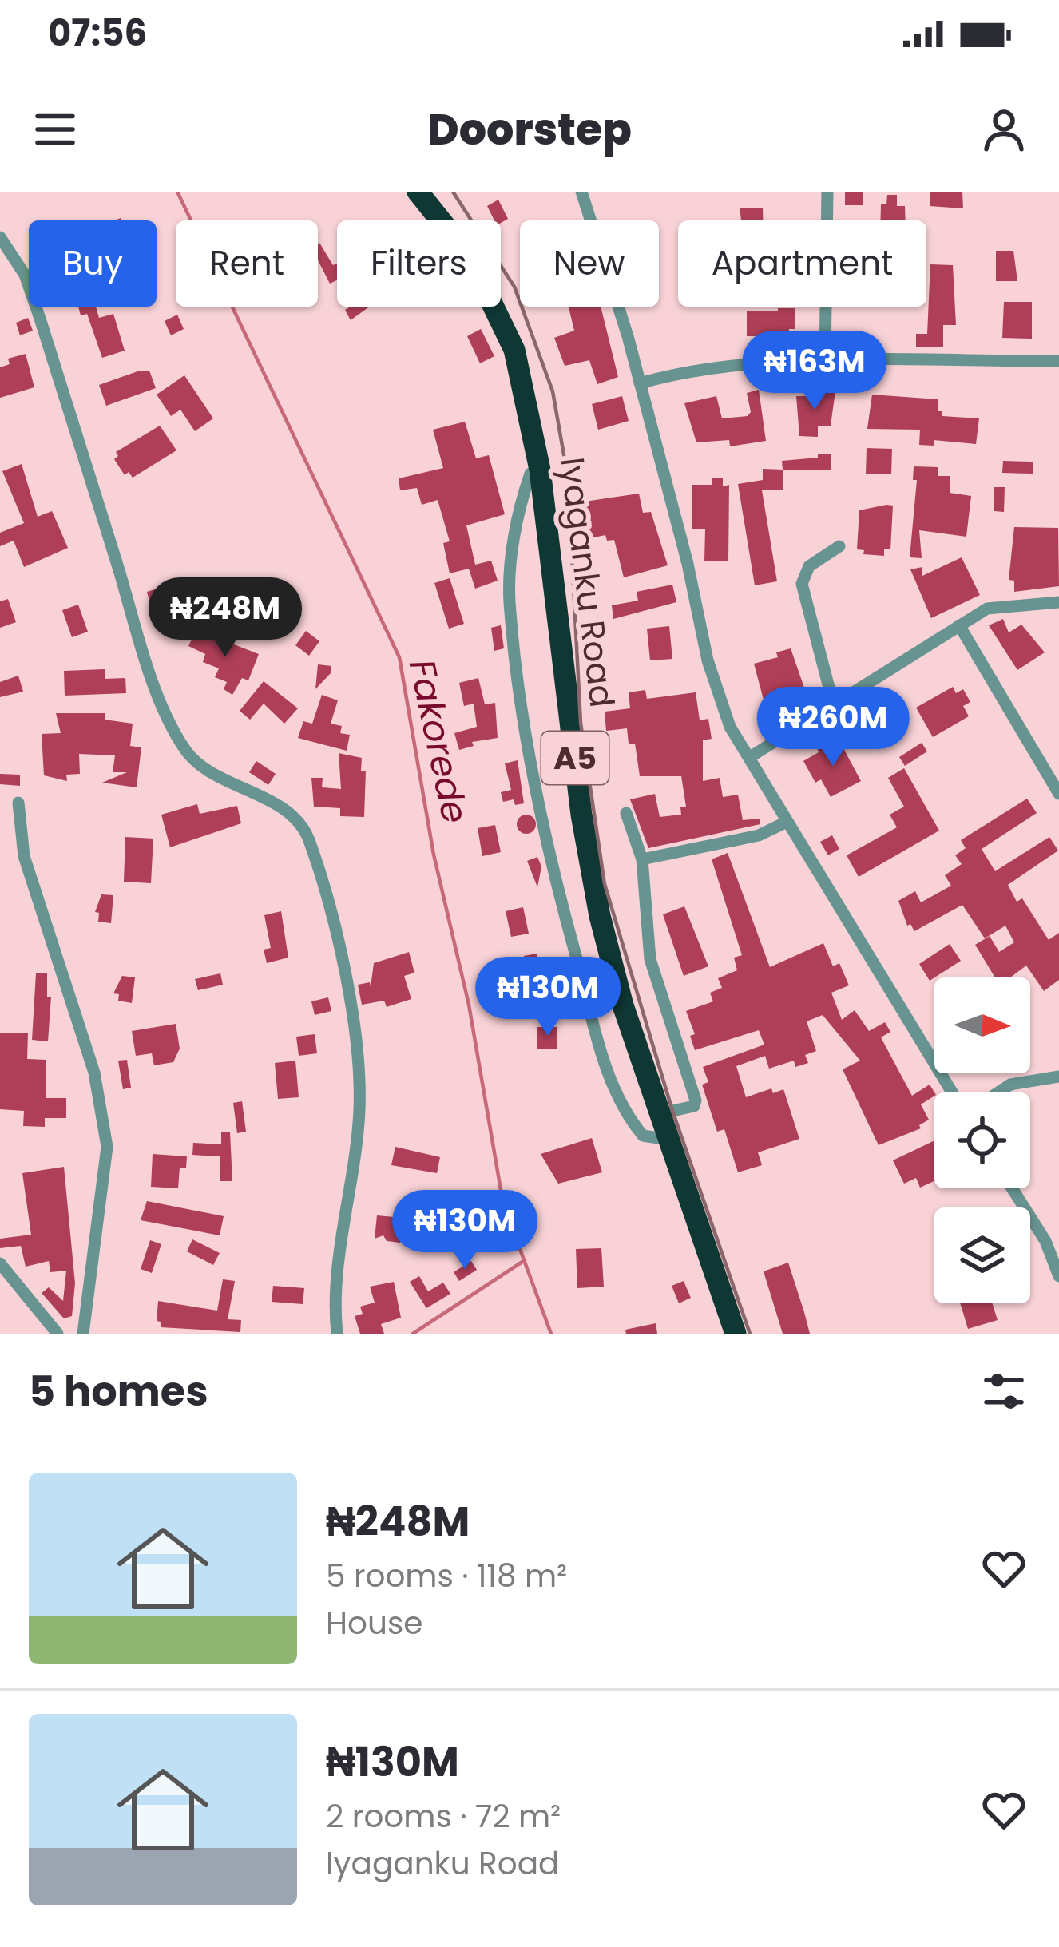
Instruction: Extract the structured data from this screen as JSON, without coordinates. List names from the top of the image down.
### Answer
{
  "streets": {
    "highway": ["Iyaganku Road", "A5"]
  },
  "water": ["Fakorede"],
  "north": "right",
  "page": {
    "status": "07:56",
    "header": "Doorstep",
    "chip": [
      "Buy",
      "Rent",
      "Filters",
      "New",
      "Apartment"
    ],
    "price": [
      "₦163M",
      "₦248M",
      "₦260M",
      "₦130M",
      "₦130M"
    ],
    "heading": "5 homes",
    "list": [
      {
        "name": "₦248M",
        "note": "5 rooms · 118 m² · House"
      },
      {
        "name": "₦130M",
        "note": "2 rooms · 72 m² · Iyaganku Road"
      }
    ]
  }
}
